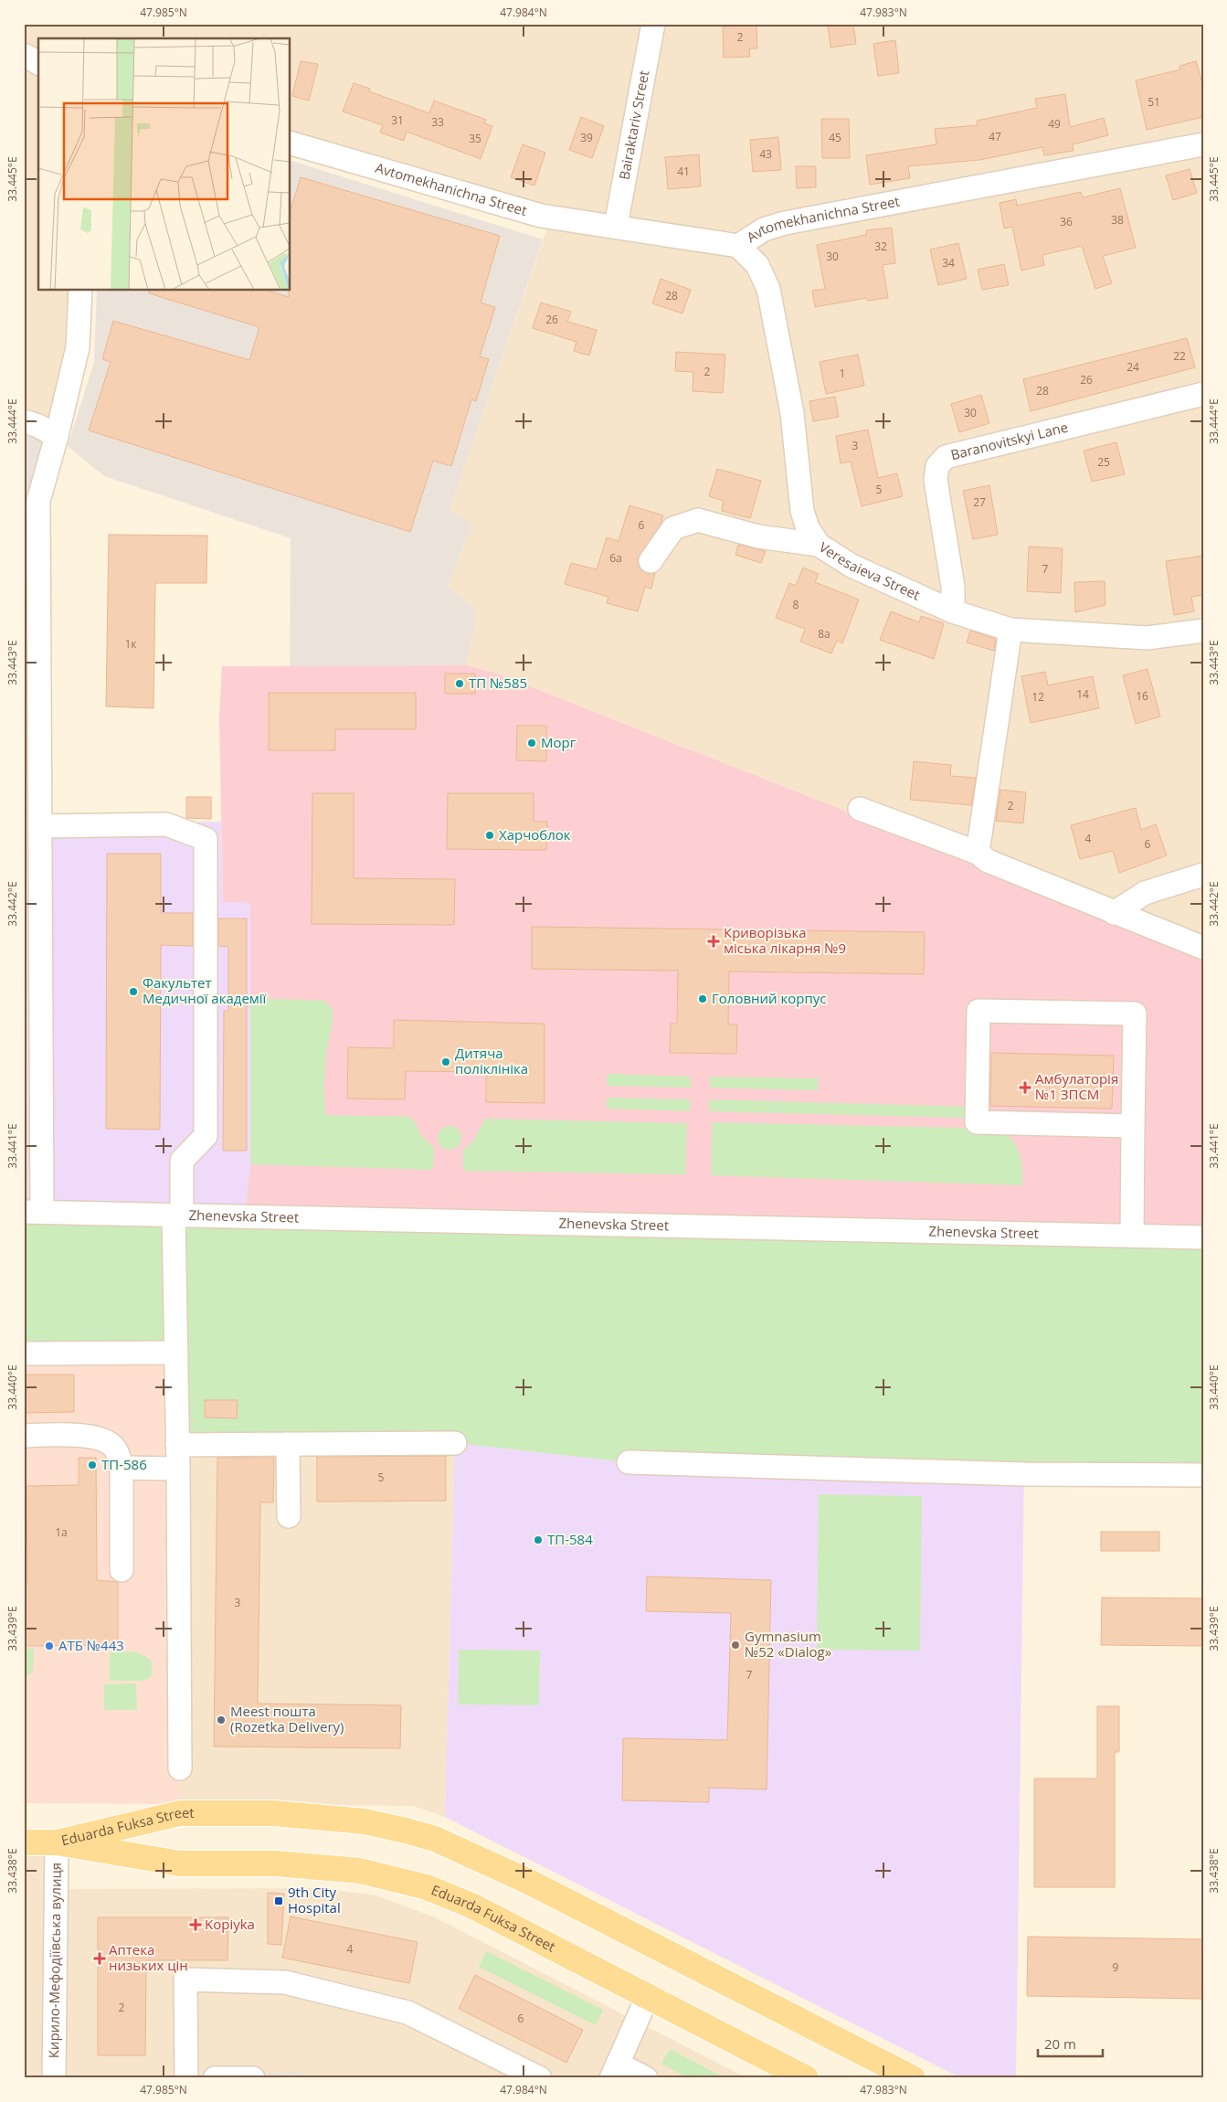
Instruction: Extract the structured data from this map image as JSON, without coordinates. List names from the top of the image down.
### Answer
{
  "streets": {
    "main road": ["Eduarda Fuksa Street"],
    "street": [
      "Bairaktariv Street",
      "Avtomekhanichna Street",
      "Baranovitskyi Lane",
      "Veresaieva Street",
      "Zhenevska Street",
      "Кирило-Мефодіївська вулиця"
    ]
  },
  "crossings": [
    ["Bairaktariv Street", "Avtomekhanichna Street"],
    ["Avtomekhanichna Street", "Veresaieva Street"],
    ["Baranovitskyi Lane", "Veresaieva Street"],
    ["Eduarda Fuksa Street", "Кирило-Мефодіївська вулиця"]
  ],
  "places": {
    "other": [
      "ТП №585",
      "Морг",
      "Харчоблок",
      "Факультет Медичної академії",
      "Головний корпус",
      "Дитяча поліклініка",
      "ТП-586",
      "ТП-584",
      "Gymnasium №52 «Dialog»",
      "АТБ №443",
      "Meest пошта (Rozetka Delivery)"
    ],
    "health": [
      "Криворізька міська лікарня №9",
      "Амбулаторія №1 ЗПСМ",
      "Kopiyka",
      "Аптека низьких цін"
    ],
    "transit": ["9th City Hospital"]
  },
  "house_numbers": [
    "2",
    "51",
    "31",
    "33",
    "49",
    "47",
    "39",
    "45",
    "35",
    "43",
    "41",
    "38",
    "36",
    "32",
    "30",
    "34",
    "28",
    "26",
    "22",
    "24",
    "2",
    "1",
    "26",
    "28",
    "30",
    "3",
    "25",
    "5",
    "27",
    "6",
    "6а",
    "7",
    "8",
    "8а",
    "1к",
    "14",
    "16",
    "12",
    "2",
    "4",
    "6",
    "5",
    "1а",
    "3",
    "7",
    "4",
    "9",
    "2",
    "6"
  ],
  "scale_bar": "20 m",
  "coordinates": [
    "47.985°N",
    "47.984°N",
    "47.983°N",
    "33.445°E",
    "33.444°E",
    "33.443°E",
    "33.442°E",
    "33.441°E",
    "33.440°E",
    "33.439°E",
    "33.438°E"
  ]
}
